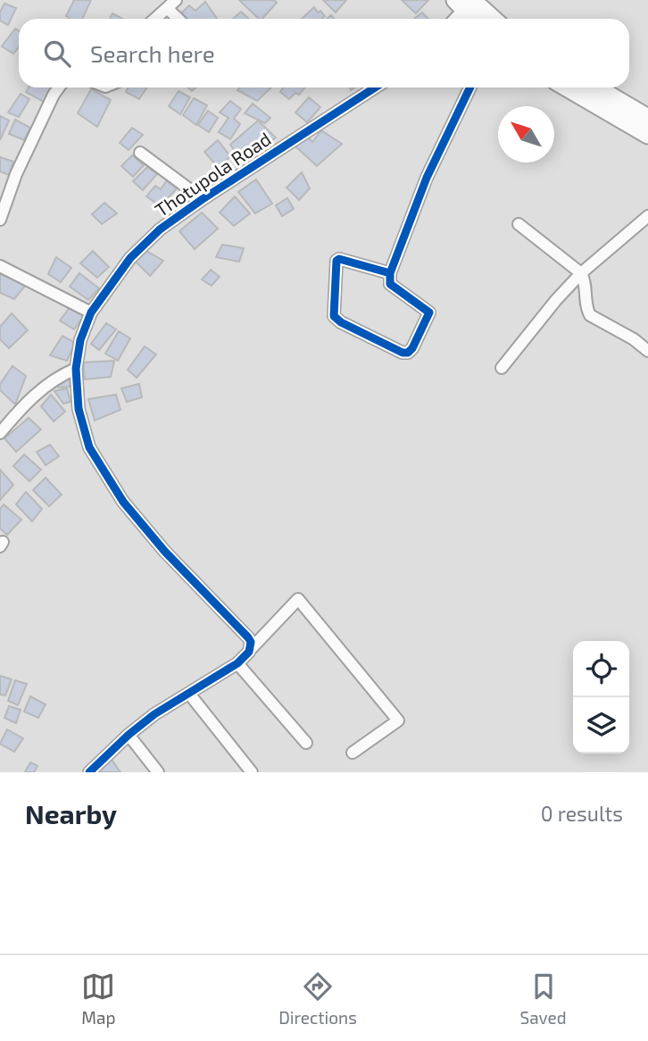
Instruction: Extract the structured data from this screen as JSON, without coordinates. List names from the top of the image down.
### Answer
{
  "streets": {
    "street": ["Thotupola Road"]
  },
  "north": "top left",
  "page": {
    "search": "Search here",
    "heading": ["Nearby", "0 results"],
    "nav": ["Map", "Directions", "Saved"]
  }
}
